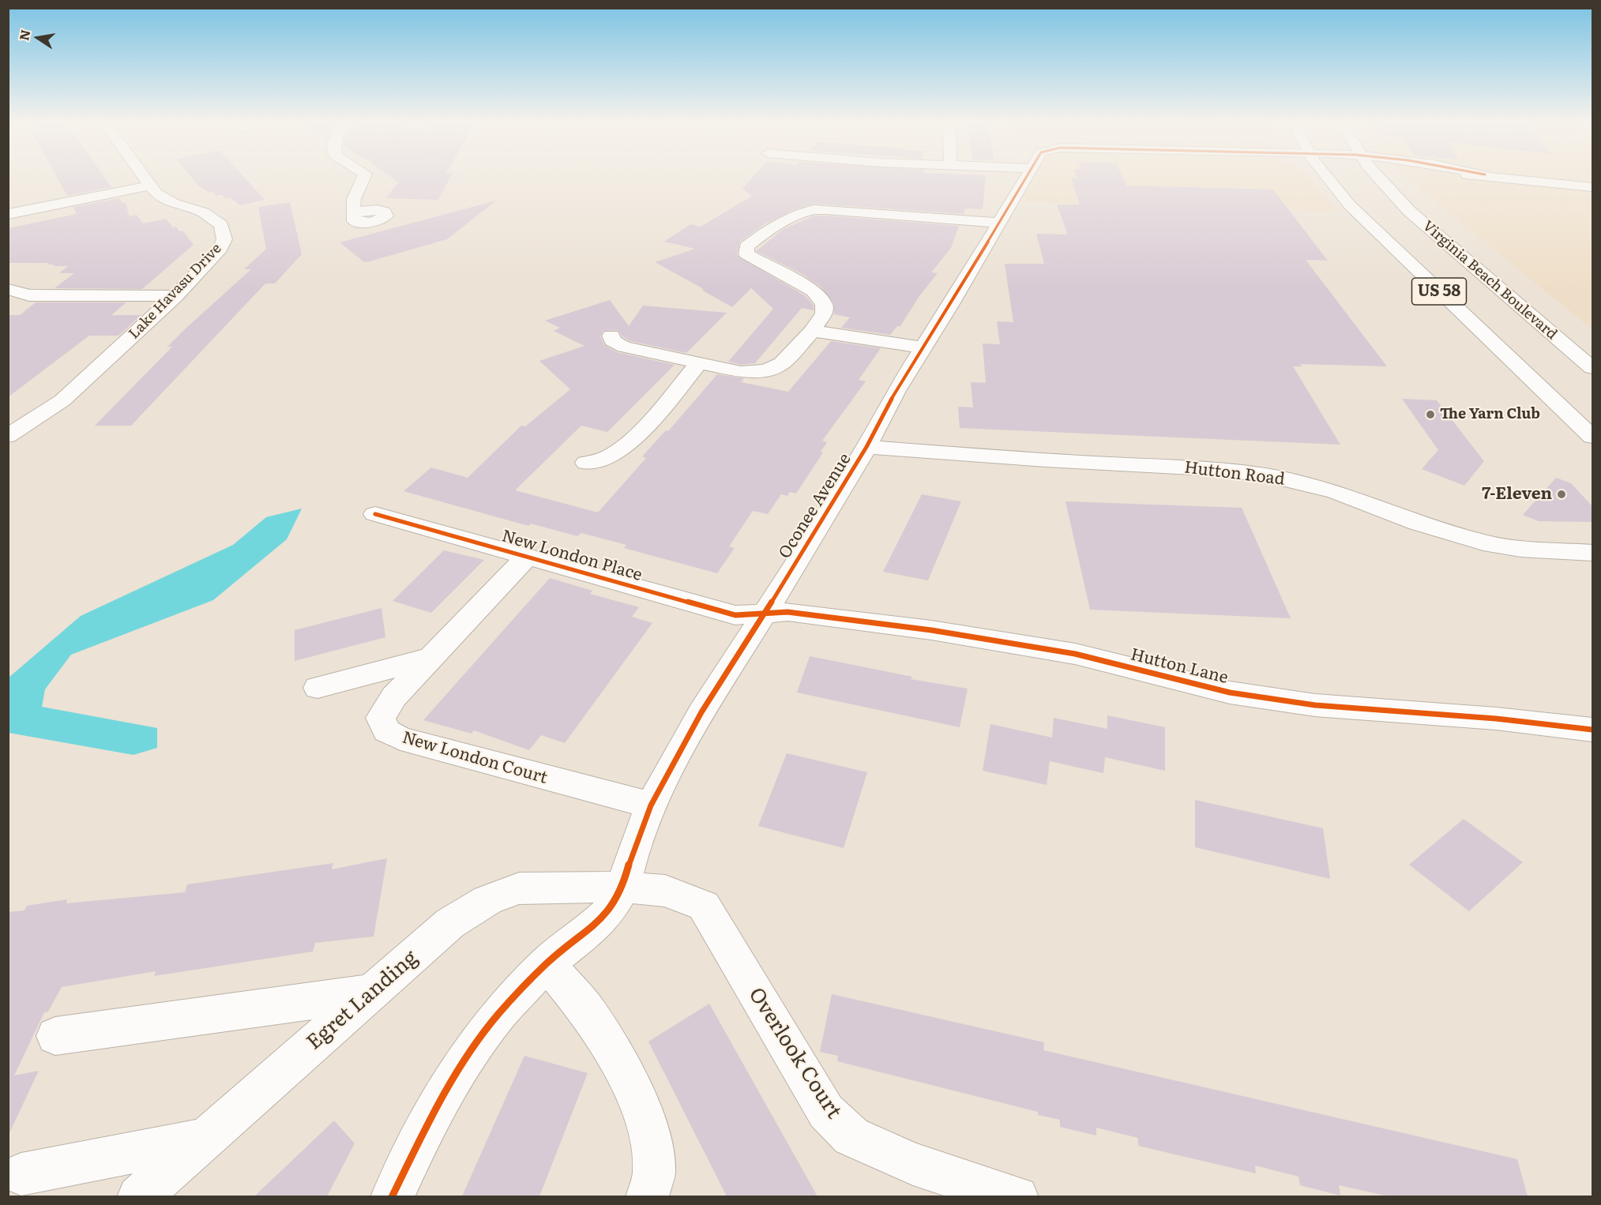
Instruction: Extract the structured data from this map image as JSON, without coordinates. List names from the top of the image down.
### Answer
{
  "streets": {
    "street": [
      "Virginia Beach Boulevard",
      "Lake Havasu Drive",
      "US 58",
      "Hutton Road",
      "Oconee Avenue",
      "New London Place",
      "Hutton Lane",
      "New London Court",
      "Egret Landing",
      "Overlook Court"
    ]
  },
  "crossings": [
    ["Hutton Road", "Oconee Avenue"],
    ["Oconee Avenue", "New London Place"],
    ["Oconee Avenue", "Hutton Lane"],
    ["Oconee Avenue", "New London Court"],
    ["Oconee Avenue", "Egret Landing"],
    ["Oconee Avenue", "Overlook Court"],
    ["New London Place", "Hutton Lane"],
    ["New London Place", "New London Court"],
    ["Egret Landing", "Overlook Court"]
  ],
  "places": ["The Yarn Club", "7-Eleven"],
  "north": "left"
}
